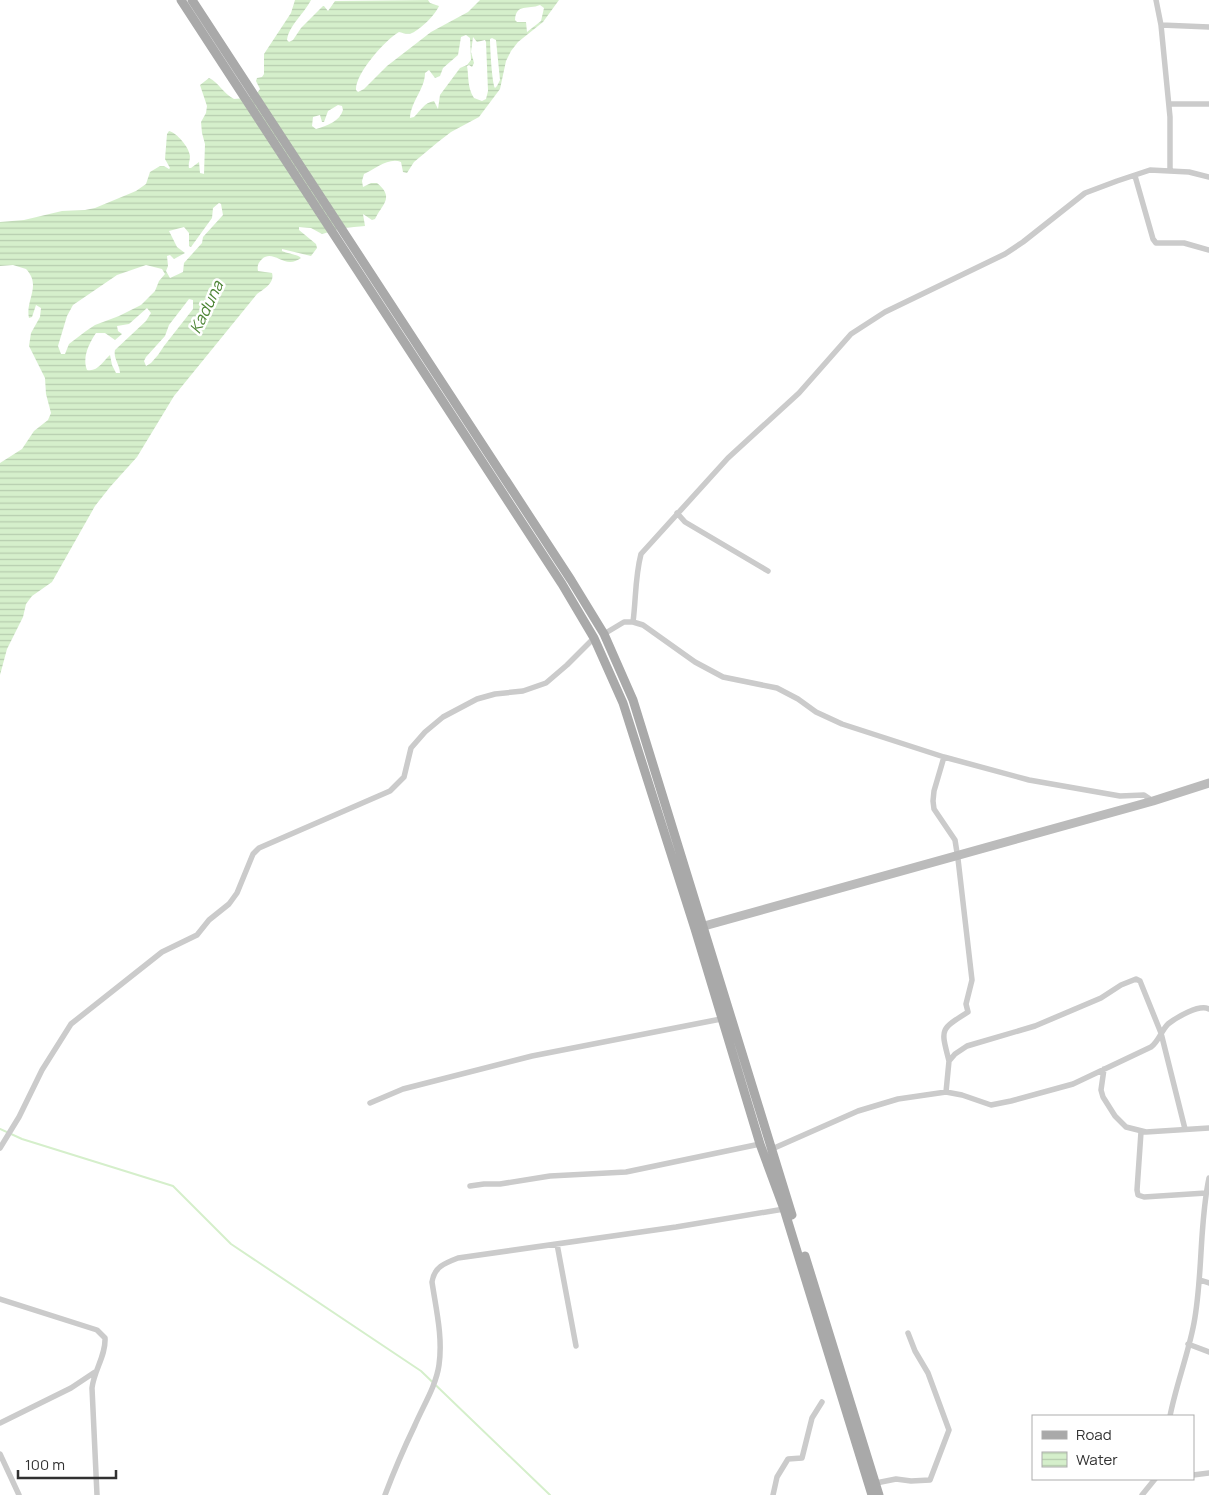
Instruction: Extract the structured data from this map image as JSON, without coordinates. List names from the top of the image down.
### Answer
{
  "water": ["Kaduna"],
  "legend": ["Road", "Water"],
  "scale_bar": "100 m"
}
